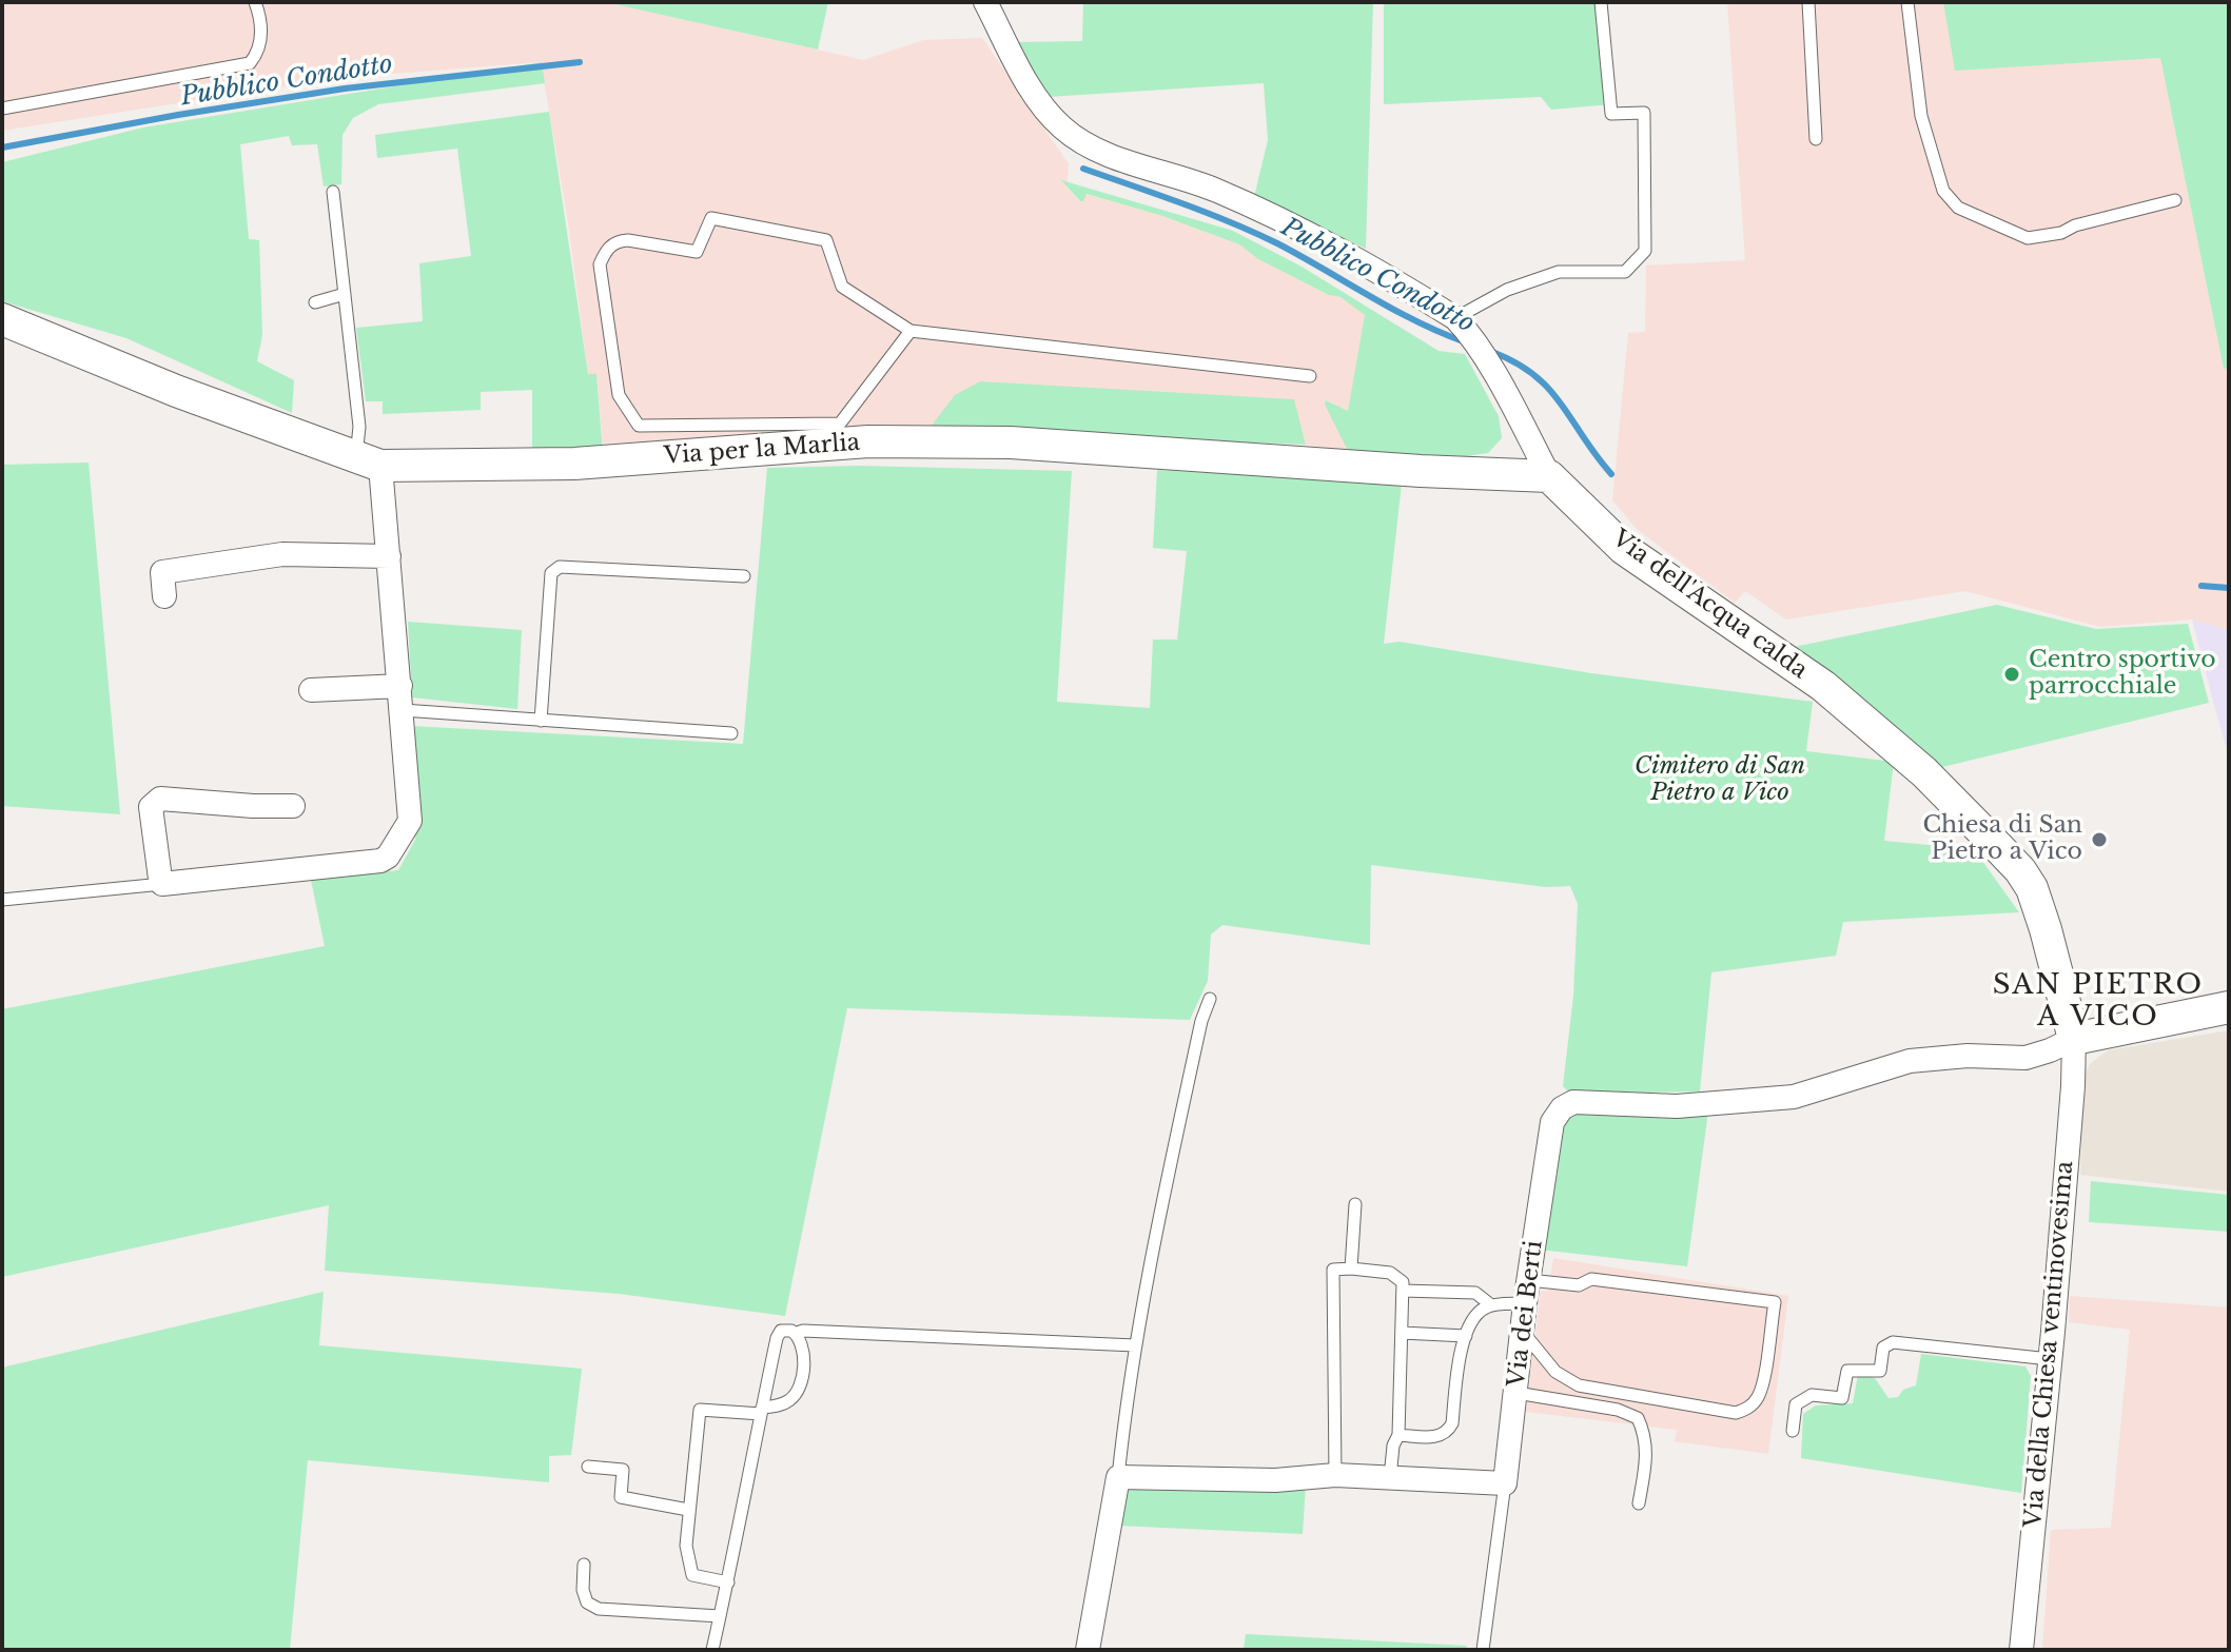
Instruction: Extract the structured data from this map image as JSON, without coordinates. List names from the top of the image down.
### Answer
{
  "streets": {
    "street": [
      "Via per la Marlia",
      "Via dell'Acqua calda",
      "Via dei Berti",
      "Via della Chiesa ventinovesima"
    ]
  },
  "crossings": [
    ["Via per la Marlia", "Via dell'Acqua calda"],
    ["Via dell'Acqua calda", "Via dei Berti"],
    ["Via dell'Acqua calda", "Via della Chiesa ventinovesima"],
    ["Via dei Berti", "Via della Chiesa ventinovesima"]
  ],
  "districts": ["SAN PIETRO A VICO"],
  "water": ["Pubblico Condotto"],
  "parks": ["Cimitero di San Pietro a Vico"],
  "places": ["Centro sportivo parrocchiale", "Chiesa di San Pietro a Vico"]
}
